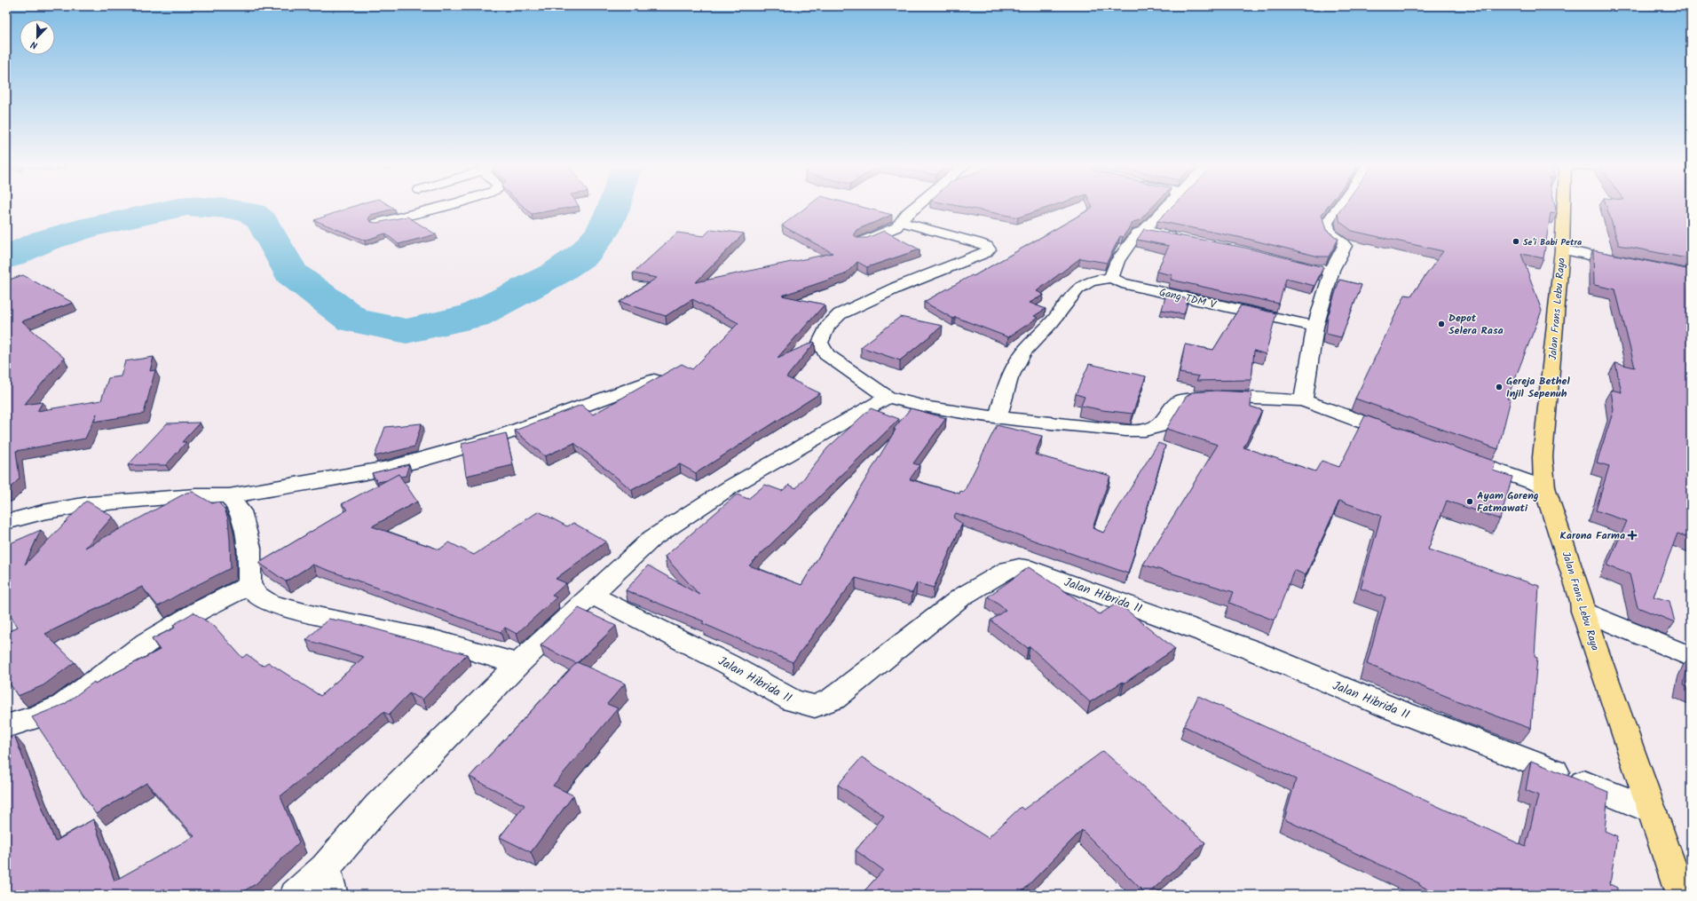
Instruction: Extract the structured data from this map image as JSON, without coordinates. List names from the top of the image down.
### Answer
{
  "streets": {
    "main road": ["Jalan Frans Lebu Raya"],
    "street": ["Gang TDM V", "Jalan Hibrida II"]
  },
  "crossings": [
    ["Jalan Frans Lebu Raya", "Jalan Hibrida II"]
  ],
  "places": {
    "other": [
      "Se'i Babi Petra",
      "Depot Selera Rasa",
      "Gereja Bethel Injil Sepenuh",
      "Ayam Goreng Fatmawati"
    ],
    "health": ["Karona Farma"]
  },
  "north": "bottom"
}
